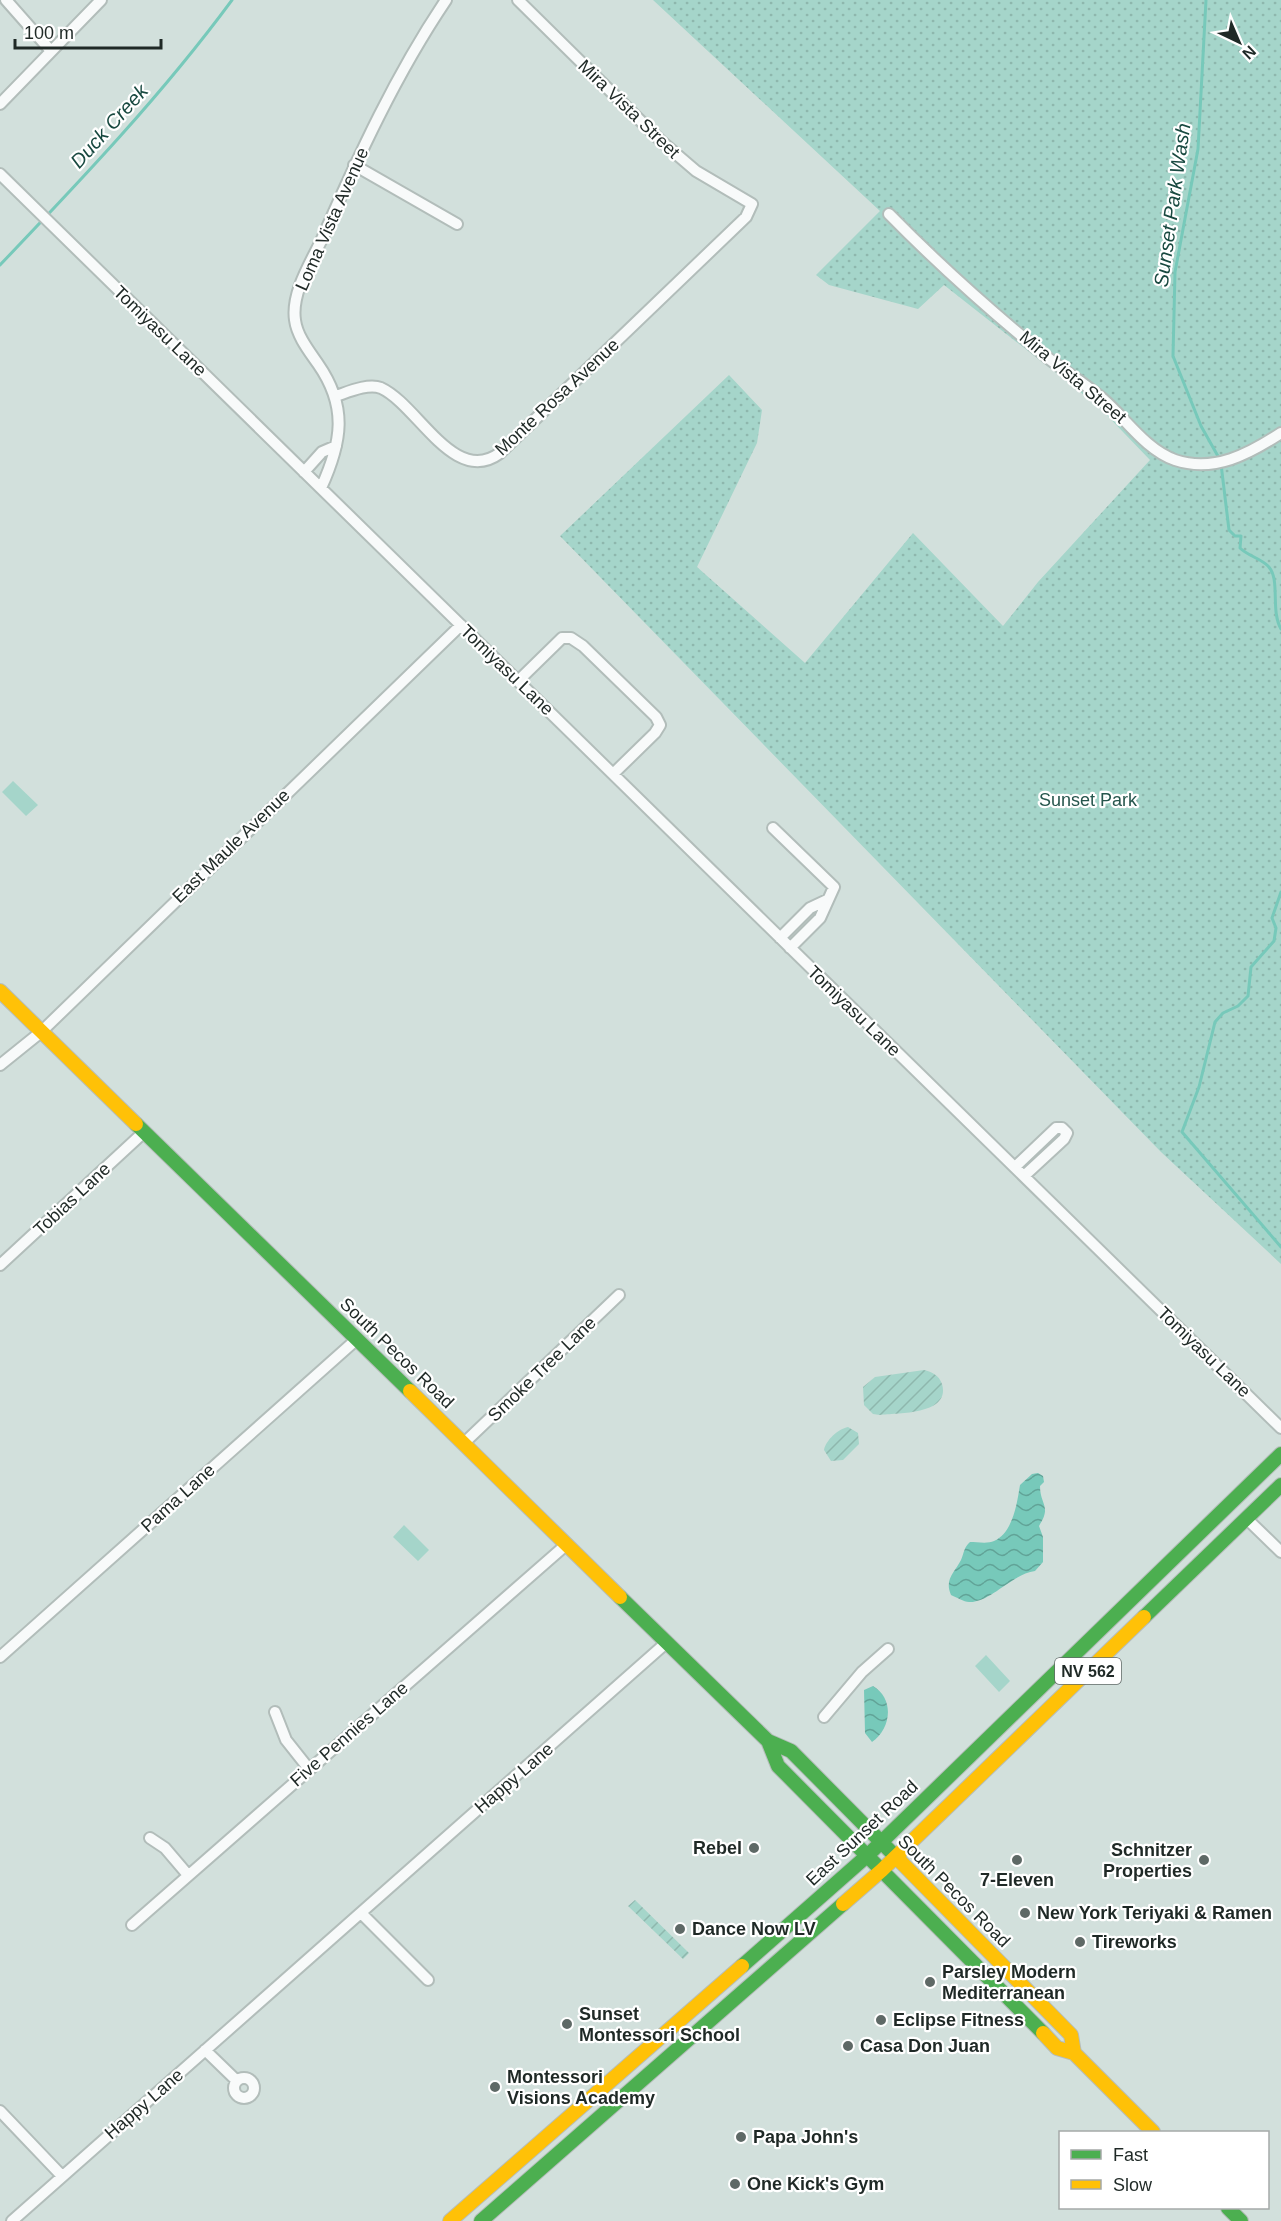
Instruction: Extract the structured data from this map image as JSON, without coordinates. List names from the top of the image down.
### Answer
{
  "streets": {
    "main road": ["South Pecos Road", "NV 562", "East Sunset Road"],
    "street": [
      "Mira Vista Street",
      "Loma Vista Avenue",
      "Tomiyasu Lane",
      "Monte Rosa Avenue",
      "East Maule Avenue",
      "Tobias Lane",
      "Smoke Tree Lane",
      "Pama Lane",
      "Five Pennies Lane",
      "Happy Lane"
    ]
  },
  "crossings": [
    ["Mira Vista Street", "Monte Rosa Avenue"],
    ["Loma Vista Avenue", "Tomiyasu Lane"],
    ["Loma Vista Avenue", "Monte Rosa Avenue"],
    ["Tomiyasu Lane", "East Maule Avenue"],
    ["East Maule Avenue", "South Pecos Road"],
    ["Tobias Lane", "South Pecos Road"],
    ["South Pecos Road", "Smoke Tree Lane"],
    ["South Pecos Road", "Pama Lane"],
    ["South Pecos Road", "NV 562"],
    ["South Pecos Road", "Five Pennies Lane"],
    ["South Pecos Road", "Happy Lane"],
    ["South Pecos Road", "East Sunset Road"]
  ],
  "water": ["Duck Creek", "Sunset Park Wash"],
  "parks": ["Sunset Park"],
  "places": [
    "Rebel",
    "7-Eleven",
    "Schnitzer Properties",
    "New York Teriyaki & Ramen",
    "Dance Now LV",
    "Tireworks",
    "Parsley Modern Mediterranean",
    "Eclipse Fitness",
    "Sunset Montessori School",
    "Casa Don Juan",
    "Montessori Visions Academy",
    "Papa John's",
    "One Kick's Gym"
  ],
  "legend": ["Fast", "Slow"],
  "scale_bar": "100 m",
  "north": "bottom right"
}
